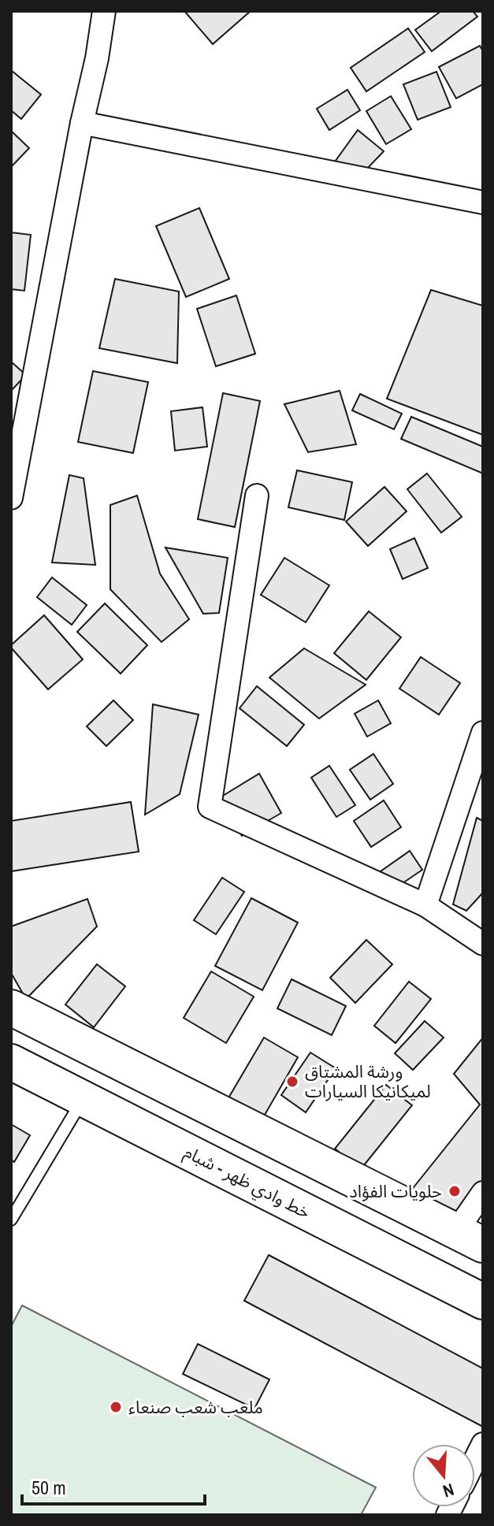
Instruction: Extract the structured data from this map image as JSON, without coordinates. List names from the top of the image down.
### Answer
{
  "streets": {
    "main road": ["خط وادي ظهر - شبام"]
  },
  "places": ["ورشة المشتاق لميكانيكا السيارات", "حلويات الفؤاد", "ملعب شعب صنعاء"],
  "scale_bar": "50 m",
  "north": "bottom"
}
